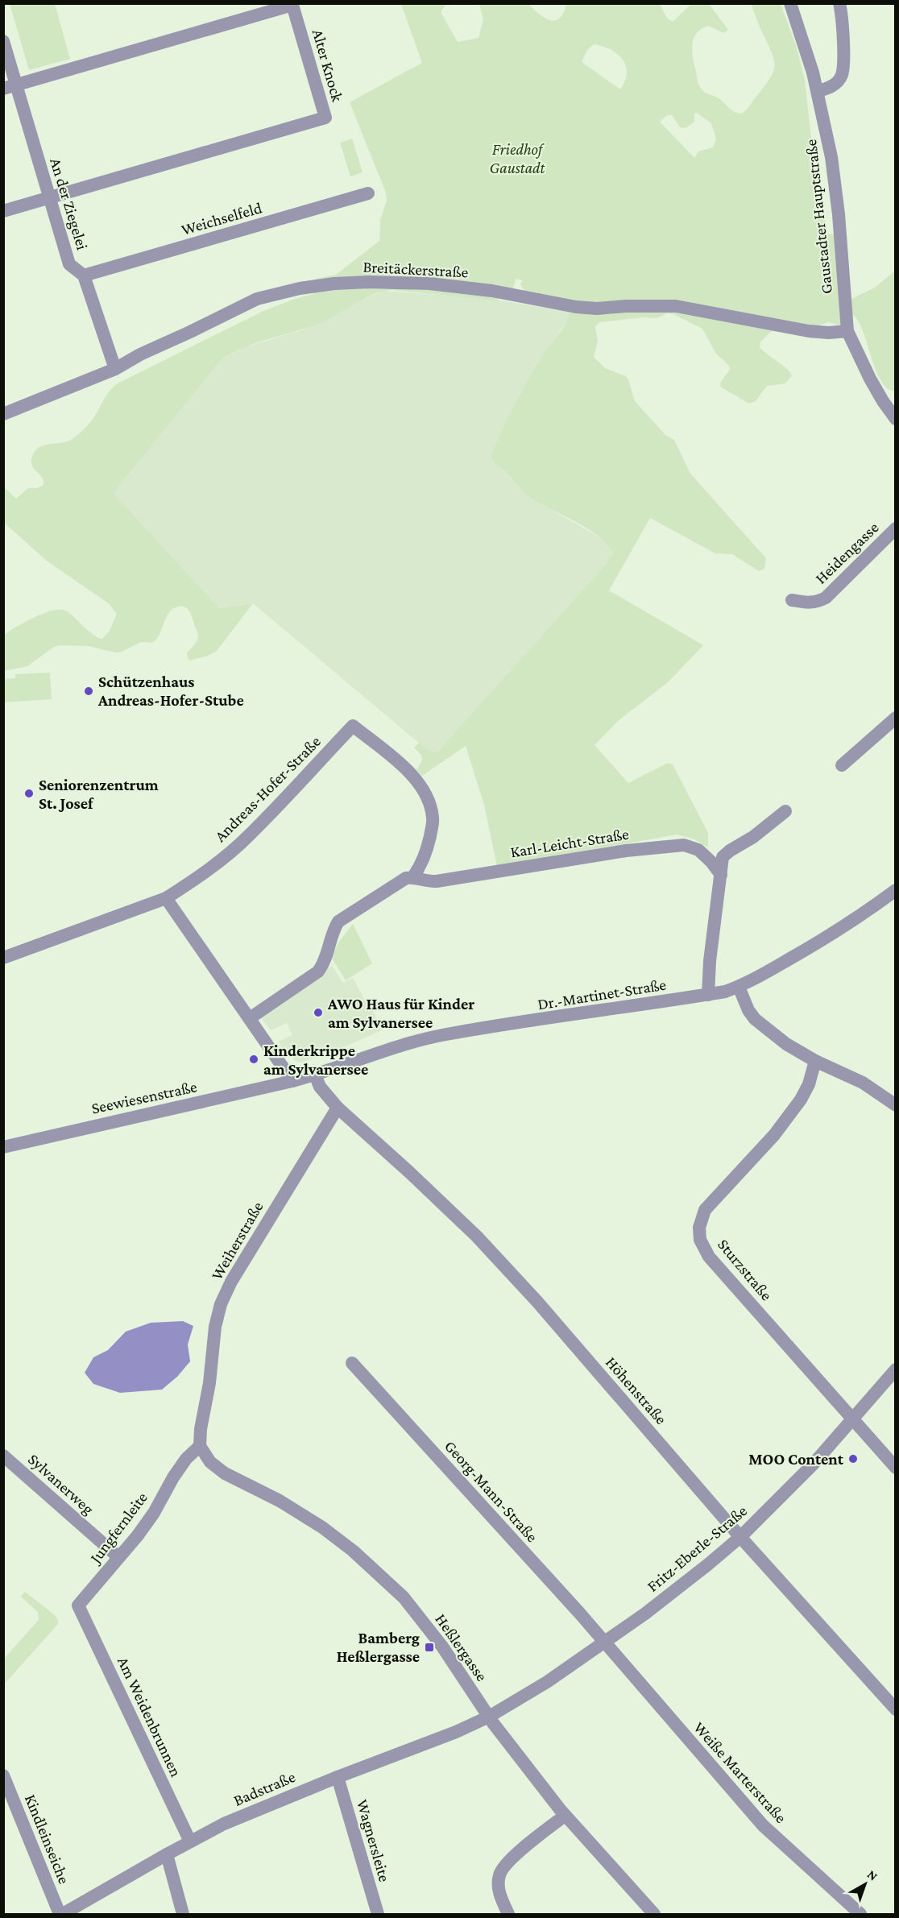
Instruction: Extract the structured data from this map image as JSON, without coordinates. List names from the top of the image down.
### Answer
{
  "streets": {
    "street": [
      "Alter Knock",
      "An der Ziegelei",
      "Gaustadter Hauptstraße",
      "Weichselfeld",
      "Breitäckerstraße",
      "Heidengasse",
      "Andreas-Hofer-Straße",
      "Karl-Leicht-Straße",
      "Dr.-Martinet-Straße",
      "Seewiesenstraße",
      "Weiherstraße",
      "Sturzstraße",
      "Höhenstraße",
      "Sylvanerweg",
      "Georg-Mann-Straße",
      "Jungfernleite",
      "Fritz-Eberle-Straße",
      "Heßlergasse",
      "Am Weidenbrunnen",
      "Weiße Marterstraße",
      "Badstraße",
      "Kindleinseiche",
      "Wagnersleite"
    ]
  },
  "crossings": [
    ["Alter Knock", "An der Ziegelei"],
    ["An der Ziegelei", "Weichselfeld"],
    ["An der Ziegelei", "Breitäckerstraße"],
    ["Gaustadter Hauptstraße", "Breitäckerstraße"],
    ["Andreas-Hofer-Straße", "Karl-Leicht-Straße"],
    ["Dr.-Martinet-Straße", "Seewiesenstraße"],
    ["Weiherstraße", "Höhenstraße"],
    ["Weiherstraße", "Jungfernleite"],
    ["Weiherstraße", "Heßlergasse"],
    ["Sturzstraße", "Fritz-Eberle-Straße"],
    ["Höhenstraße", "Fritz-Eberle-Straße"],
    ["Sylvanerweg", "Jungfernleite"],
    ["Georg-Mann-Straße", "Fritz-Eberle-Straße"],
    ["Georg-Mann-Straße", "Weiße Marterstraße"],
    ["Jungfernleite", "Heßlergasse"],
    ["Jungfernleite", "Am Weidenbrunnen"],
    ["Fritz-Eberle-Straße", "Heßlergasse"],
    ["Fritz-Eberle-Straße", "Weiße Marterstraße"],
    ["Fritz-Eberle-Straße", "Badstraße"],
    ["Heßlergasse", "Badstraße"],
    ["Am Weidenbrunnen", "Badstraße"],
    ["Badstraße", "Kindleinseiche"],
    ["Badstraße", "Wagnersleite"]
  ],
  "parks": ["Friedhof Gaustadt"],
  "places": {
    "other": [
      "Schützenhaus Andreas-Hofer-Stube",
      "Seniorenzentrum St. Josef",
      "AWO Haus für Kinder am Sylvanersee",
      "Kinderkrippe am Sylvanersee",
      "MOO Content"
    ],
    "transit": ["Bamberg Heßlergasse"]
  },
  "north": "top right"
}
